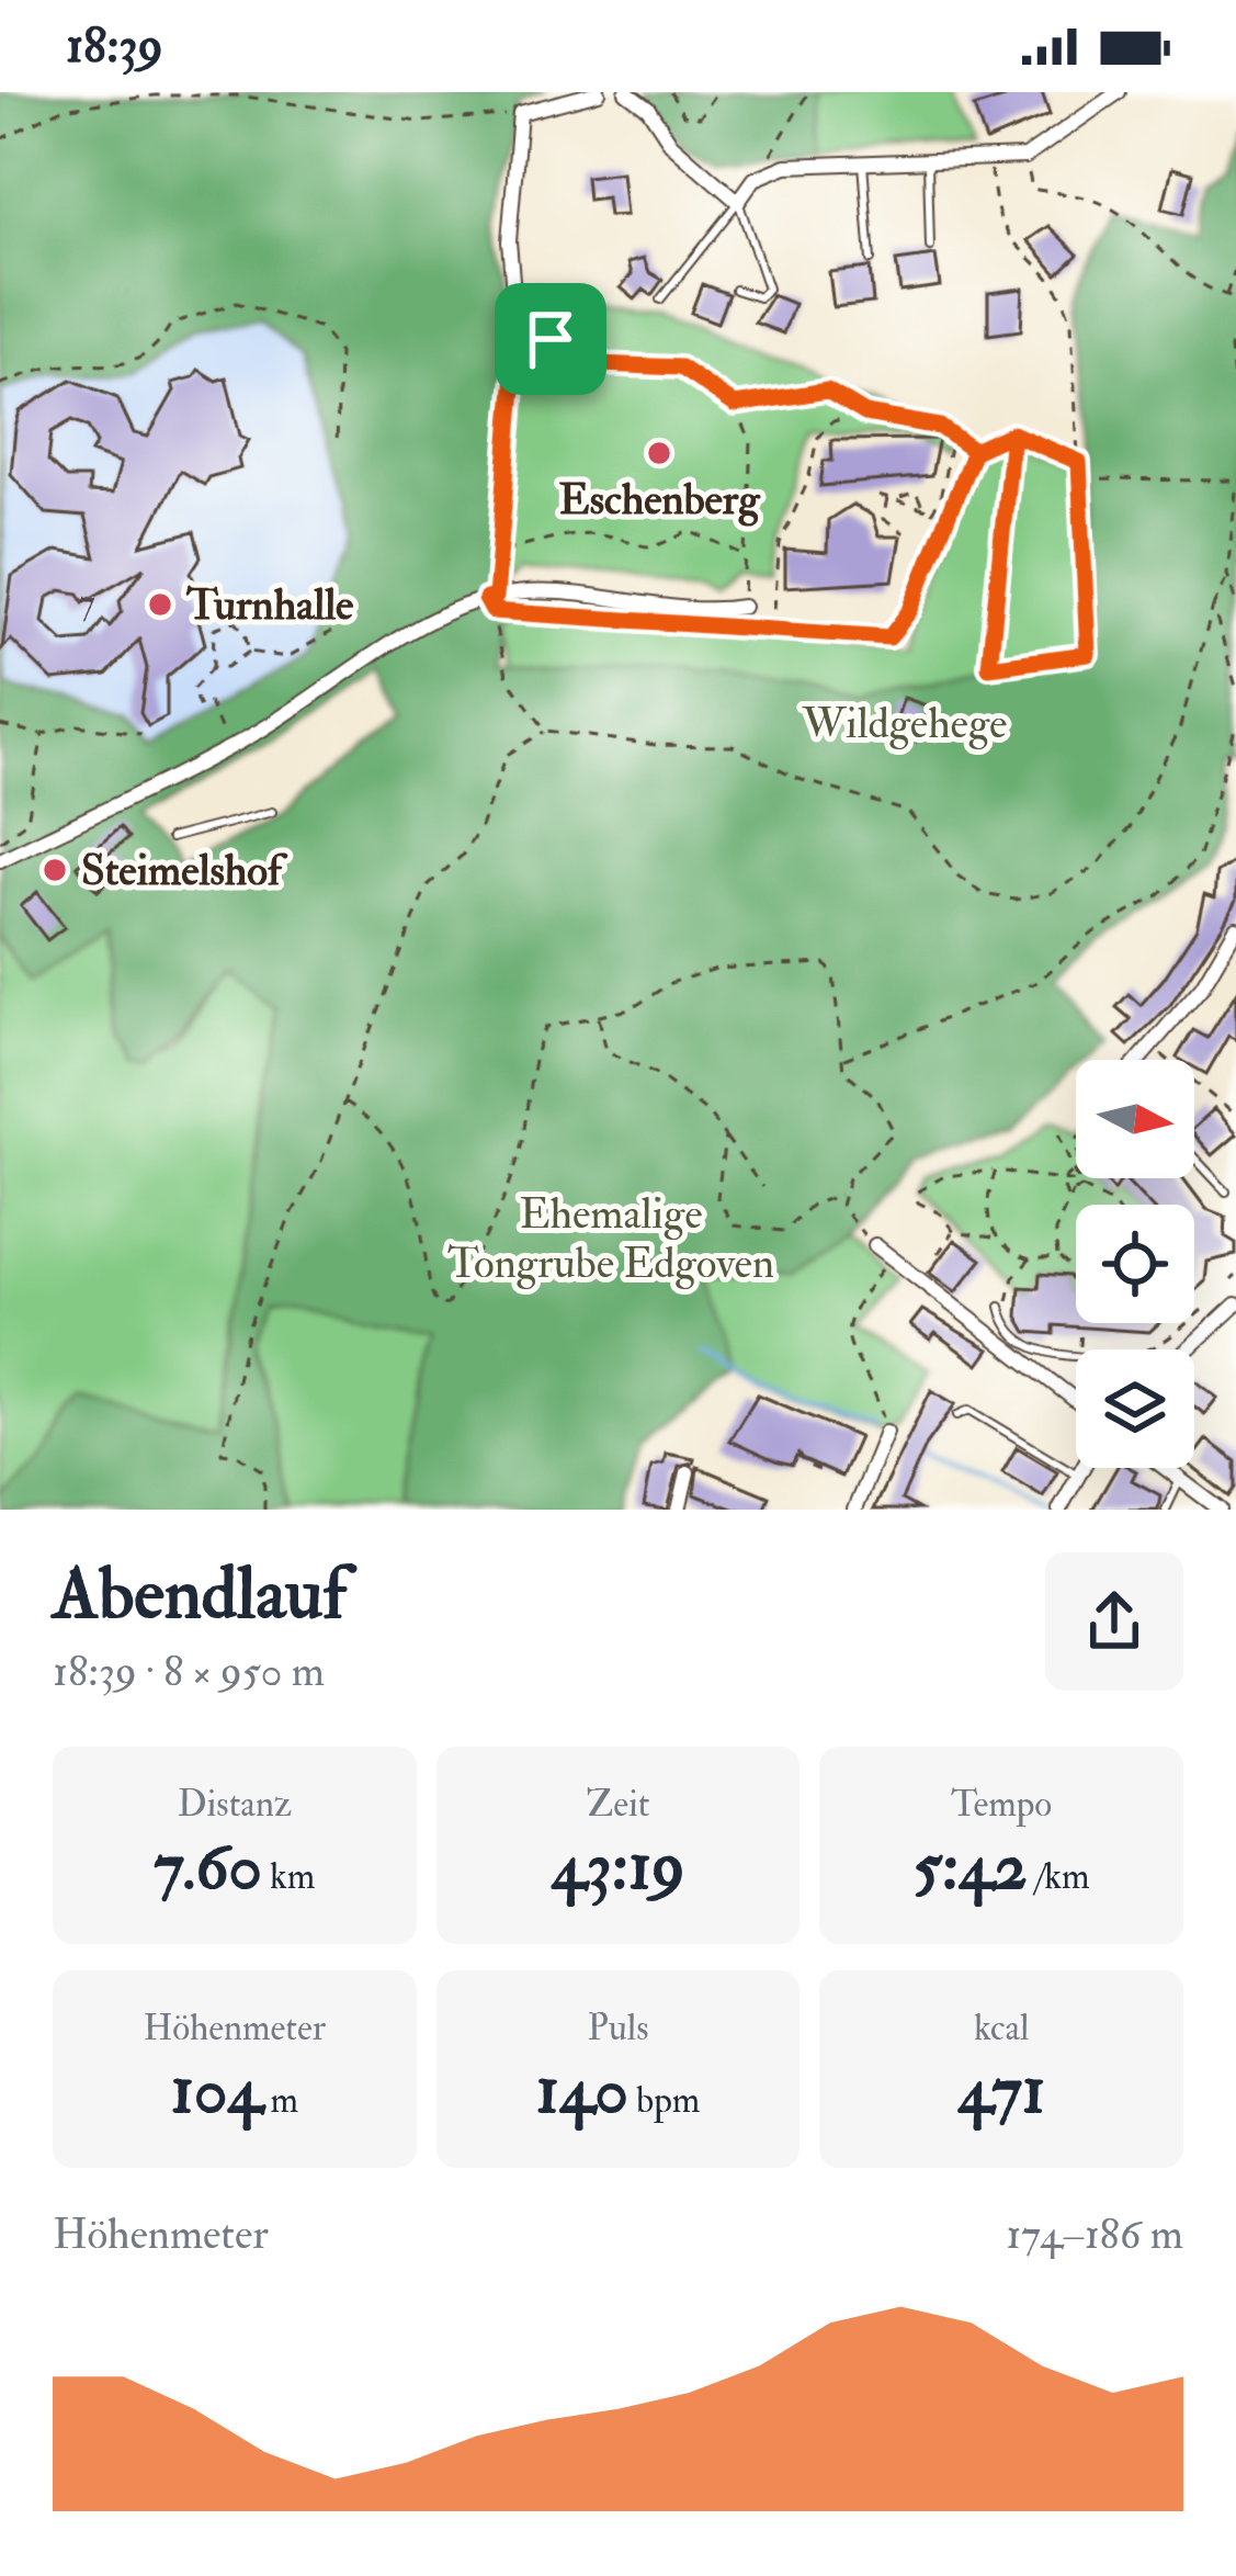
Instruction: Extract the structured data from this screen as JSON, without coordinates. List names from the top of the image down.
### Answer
{
  "parks": ["Wildgehege", "Ehemalige Tongrube Edgoven"],
  "places": ["Eschenberg", "Turnhalle", "Steimelshof"],
  "house_numbers": ["7"],
  "north": "right",
  "page": {
    "status": "18:39",
    "heading": ["Abendlauf", "18:39 · 8 × 950 m"],
    "stats": [
      ["Distanz", "7.60 km"],
      ["Zeit", "43:19"],
      ["Tempo", "5:42 /km"],
      ["Höhenmeter", "104 m"],
      ["Puls", "140 bpm"],
      ["kcal", "471"]
    ],
    "chart": ["Höhenmeter", "174–186 m"]
  }
}
